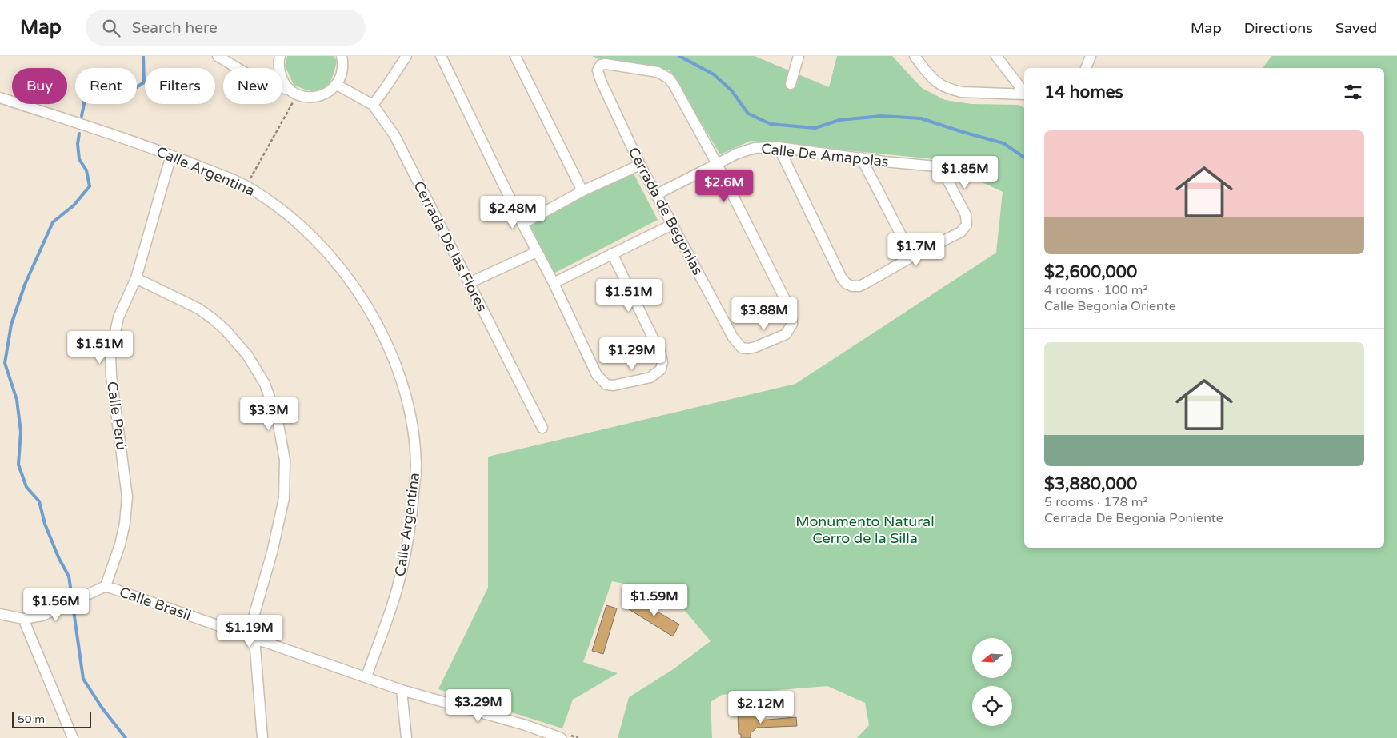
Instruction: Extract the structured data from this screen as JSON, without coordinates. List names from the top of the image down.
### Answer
{
  "streets": {
    "street": [
      "Calle De Amapolas",
      "Calle Argentina",
      "Cerrada de Begonias",
      "Cerrada De las Flores",
      "Calle Perú",
      "Calle Brasil"
    ]
  },
  "crossings": [
    ["Calle De Amapolas", "Cerrada de Begonias"],
    ["Calle Argentina", "Calle Perú"],
    ["Calle Argentina", "Calle Brasil"],
    ["Calle Perú", "Calle Brasil"]
  ],
  "parks": ["Monumento Natural Cerro de la Silla"],
  "scale_bar": "50 m",
  "north": "left",
  "page": {
    "header": "Map",
    "search": "Search here",
    "nav": ["Map", "Directions", "Saved"],
    "chip": [
      "Buy",
      "Rent",
      "Filters",
      "New"
    ],
    "heading": "14 homes",
    "list": [
      {
        "name": "$2,600,000",
        "note": "4 rooms · 100 m² · Calle Begonia Oriente"
      },
      {
        "name": "$3,880,000",
        "note": "5 rooms · 178 m² · Cerrada De Begonia Poniente"
      }
    ],
    "price": [
      "$1.85M",
      "$2.6M",
      "$2.48M",
      "$1.7M",
      "$1.51M",
      "$3.88M",
      "$1.51M",
      "$1.29M",
      "$3.3M",
      "$1.59M",
      "$1.56M",
      "$1.19M",
      "$3.29M",
      "$2.12M"
    ],
    "scale": "50 m"
  }
}
